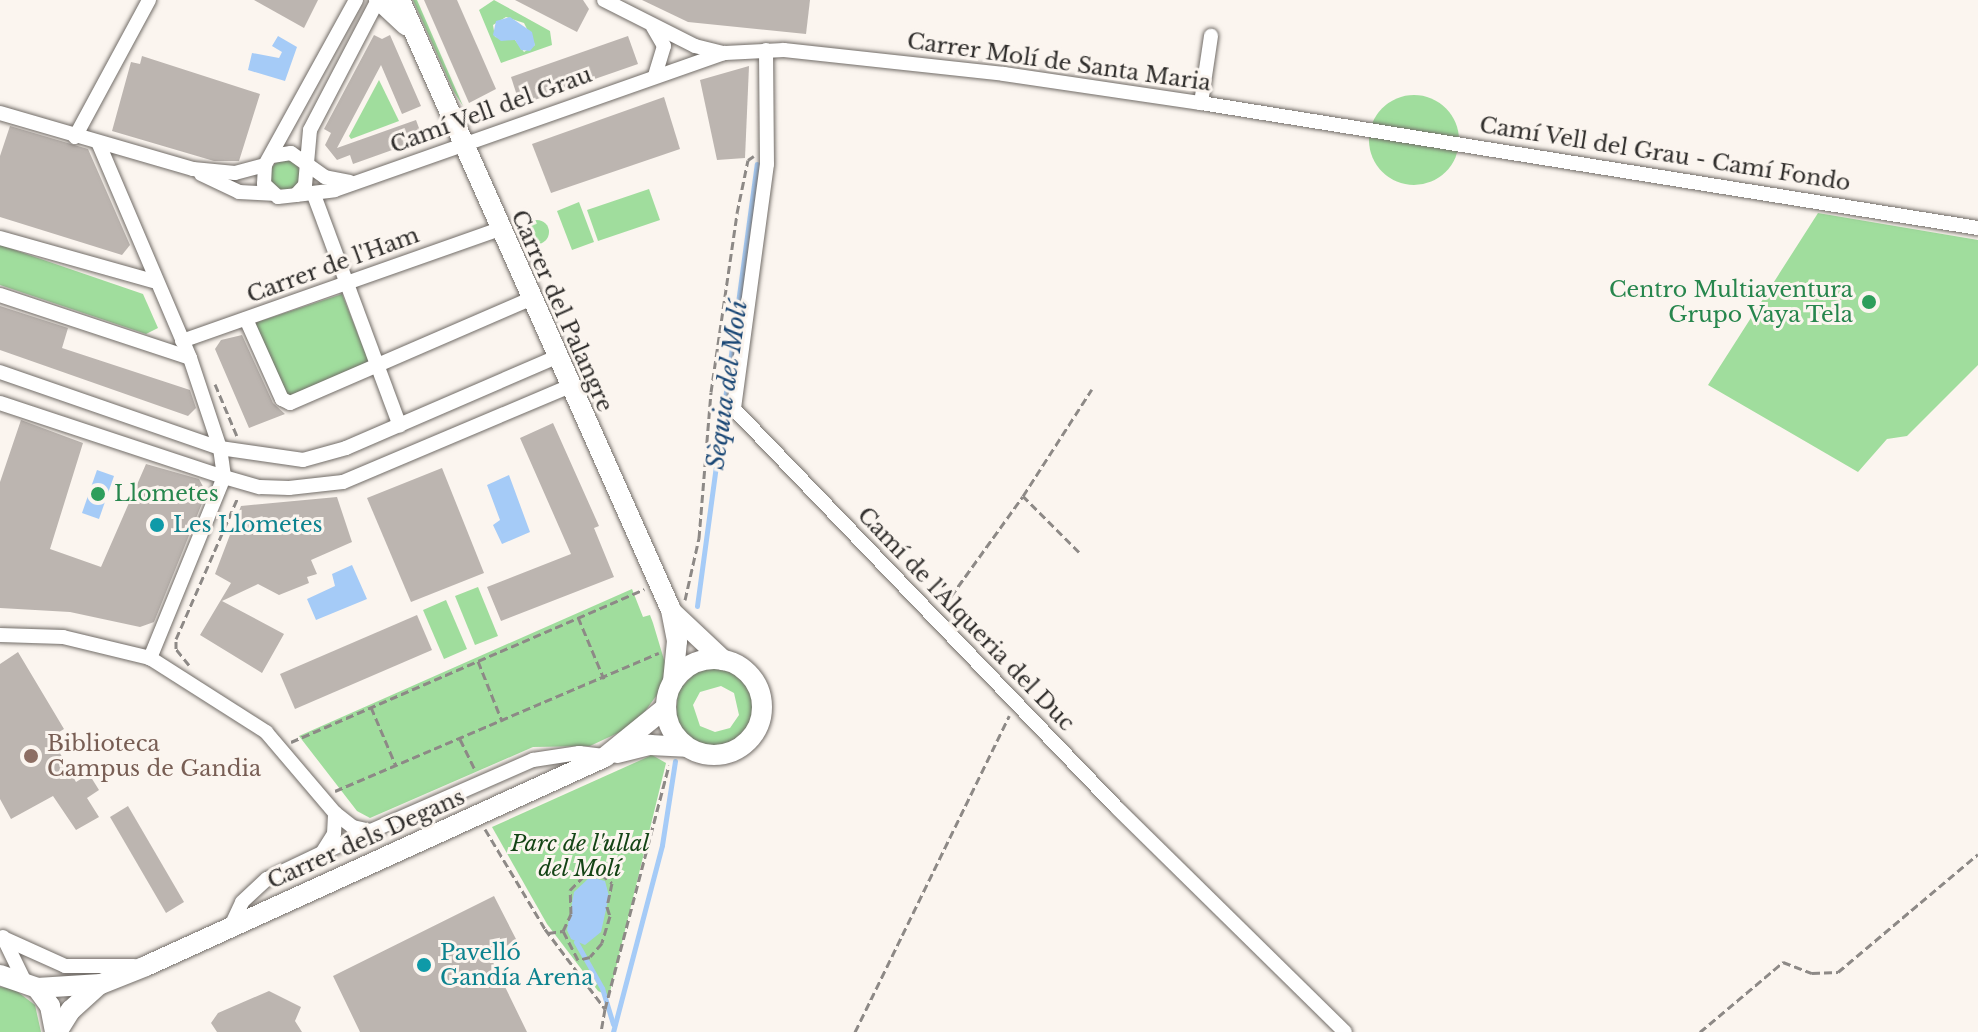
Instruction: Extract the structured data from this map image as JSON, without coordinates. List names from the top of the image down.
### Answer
{
  "streets": {
    "street": [
      "Carrer Molí de Santa Maria",
      "Camí Vell del Grau",
      "Camí Vell del Grau - Camí Fondo",
      "Carrer de l'Ham",
      "Carrer del Palangre",
      "Camí de l'Alqueria del Duc",
      "Carrer dels Degans"
    ]
  },
  "crossings": [
    ["Carrer Molí de Santa Maria", "Camí Vell del Grau"],
    ["Carrer Molí de Santa Maria", "Camí Vell del Grau - Camí Fondo"],
    ["Camí Vell del Grau", "Carrer del Palangre"],
    ["Carrer de l'Ham", "Carrer del Palangre"],
    ["Carrer del Palangre", "Carrer dels Degans"]
  ],
  "water": ["Sèquia del Molí"],
  "parks": ["Parc de l'ullal del Molí"],
  "places": [
    "Centro Multiaventura Grupo Vaya Tela",
    "Llometes",
    "Les Llometes",
    "Biblioteca Campus de Gandia",
    "Pavelló Gandía Arena"
  ]
}
